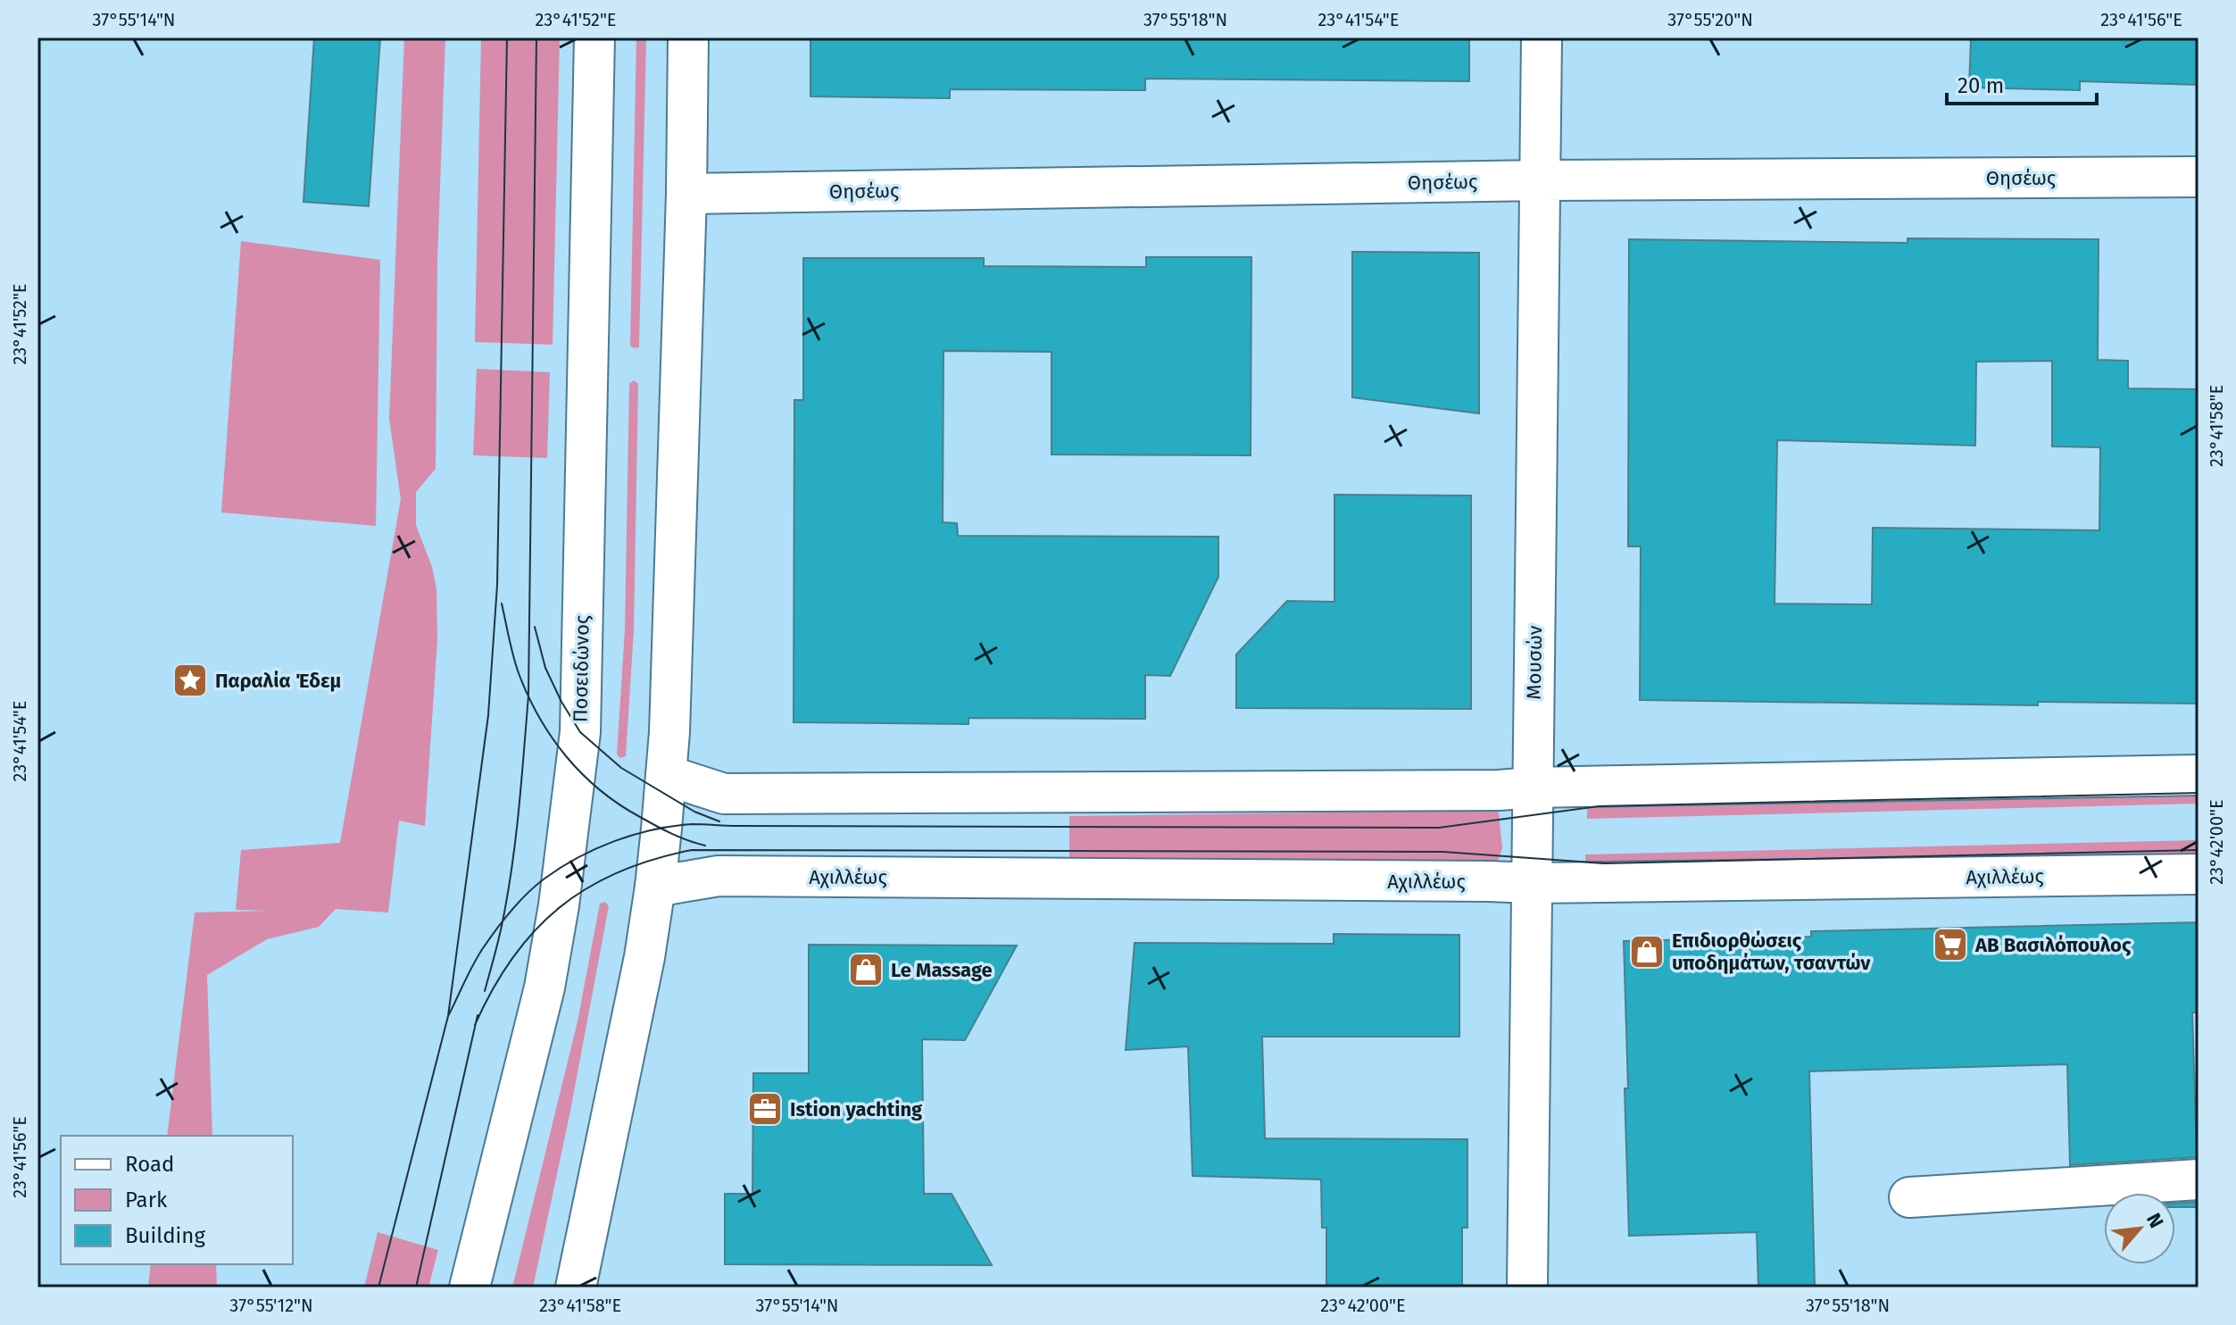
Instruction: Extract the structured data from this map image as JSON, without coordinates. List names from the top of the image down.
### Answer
{
  "streets": {
    "main road": [
      "Θησέως",
      "Μουσών",
      "Ποσειδώνος",
      "Αχιλλέως"
    ]
  },
  "crossings": [
    ["Θησέως", "Μουσών"],
    ["Μουσών", "Αχιλλέως"]
  ],
  "places": {
    "place": ["Παραλία Έδεμ"],
    "supermarket": ["ΑΒ Βασιλόπουλος"],
    "shop": ["Επιδιορθώσεις υποδημάτων, τσαντών", "Le Massage"],
    "office": ["Istion yachting"]
  },
  "legend": ["Road", "Park", "Building"],
  "scale_bar": "20 m",
  "north": "top right",
  "coordinates": [
    "37°55'14\"N",
    "23°41'52\"E",
    "37°55'18\"N",
    "23°41'54\"E",
    "37°55'20\"N",
    "23°41'56\"E",
    "23°41'58\"E",
    "23°42'00\"E",
    "37°55'12\"N"
  ]
}
